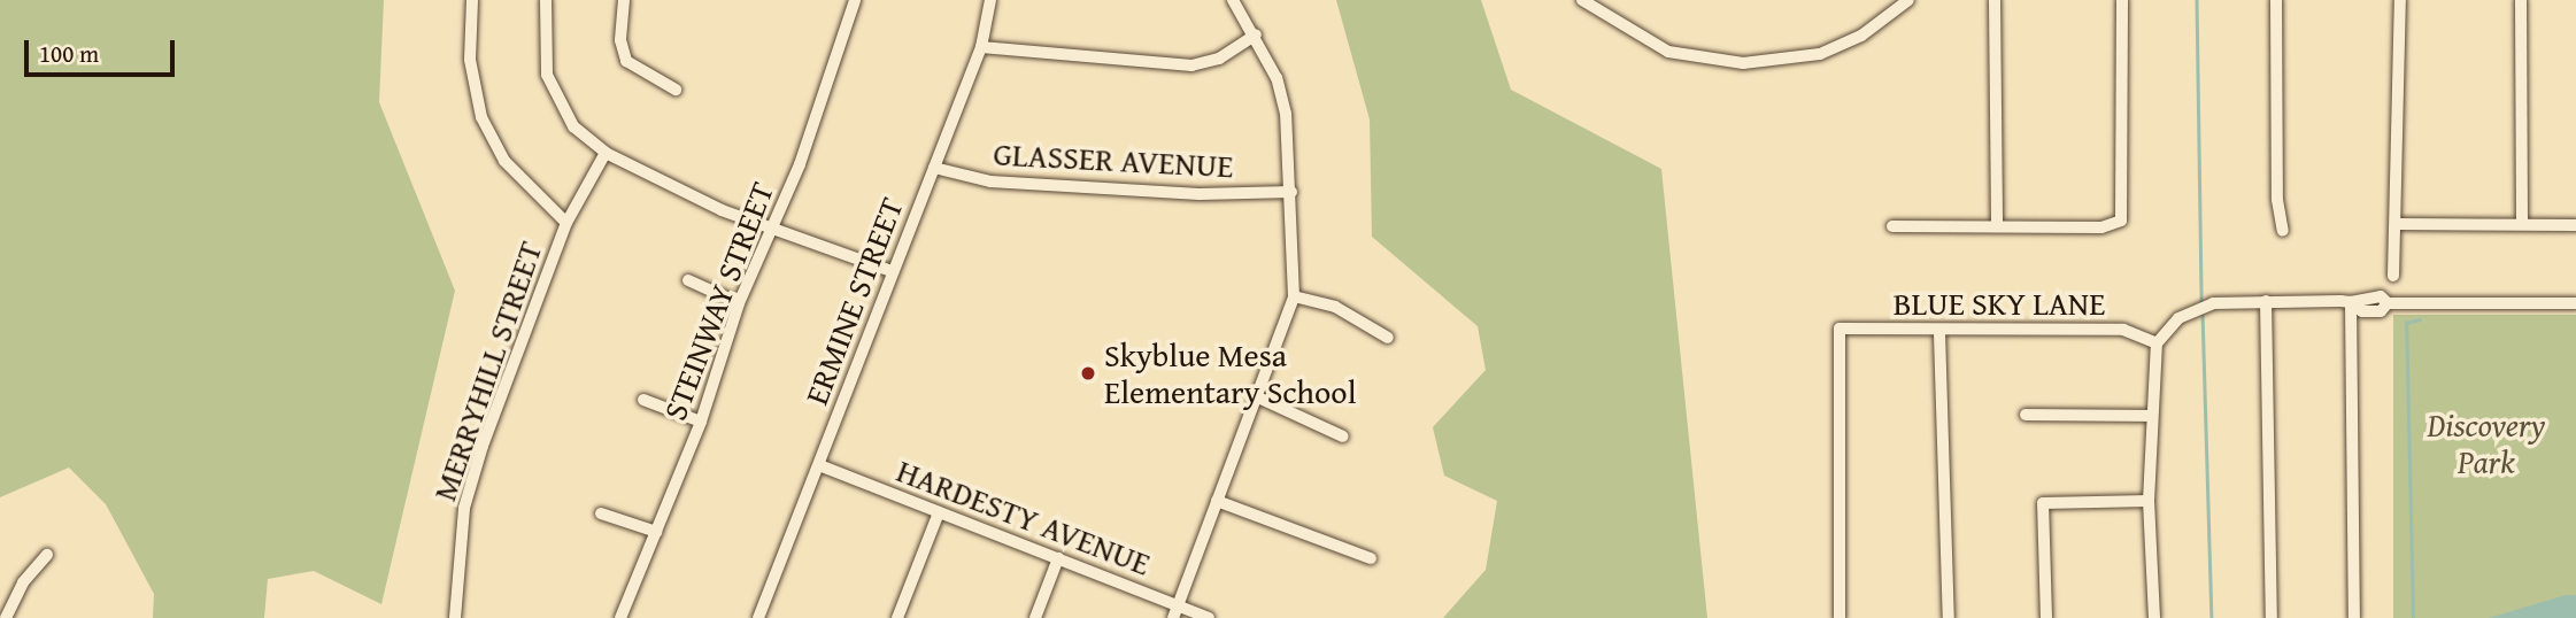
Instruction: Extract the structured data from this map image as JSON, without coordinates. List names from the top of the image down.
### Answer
{
  "streets": {
    "street": [
      "GLASSER AVENUE",
      "STEINWAY STREET",
      "ERMINE STREET",
      "BLUE SKY LANE",
      "MERRYHILL STREET",
      "HARDESTY AVENUE"
    ]
  },
  "crossings": [
    ["GLASSER AVENUE", "ERMINE STREET"],
    ["ERMINE STREET", "HARDESTY AVENUE"]
  ],
  "parks": ["Discovery Park"],
  "places": ["Skyblue Mesa Elementary School"],
  "scale_bar": "100 m"
}
